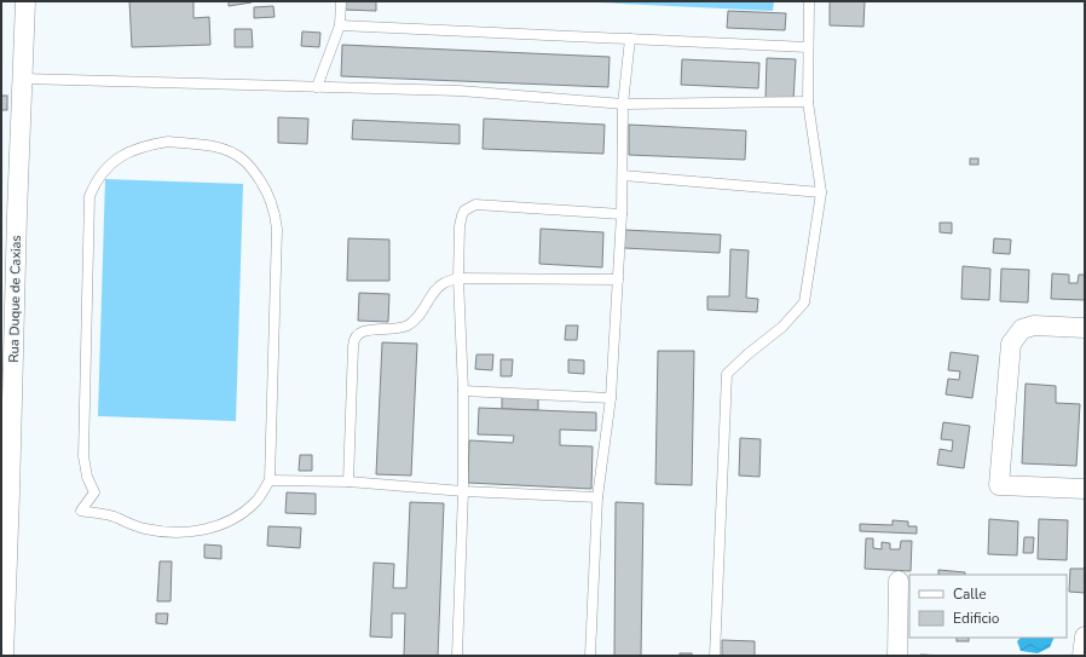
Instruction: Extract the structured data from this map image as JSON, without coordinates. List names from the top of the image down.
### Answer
{
  "streets": {
    "street": ["Rua Duque de Caxias"]
  },
  "legend": ["Calle", "Edificio"]
}
